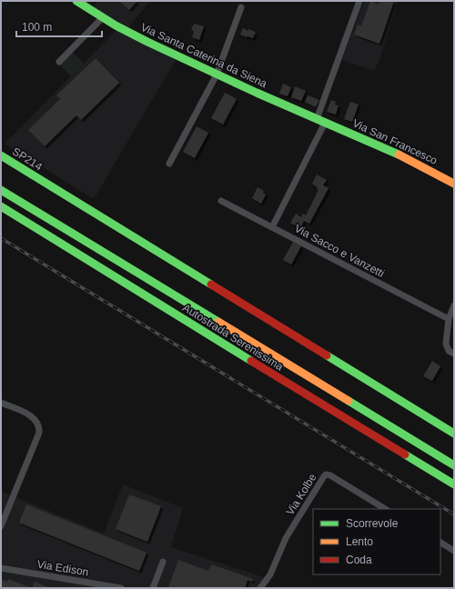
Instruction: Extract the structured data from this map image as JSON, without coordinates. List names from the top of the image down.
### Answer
{
  "streets": {
    "main road": [
      "Via Santa Caterina da Siena",
      "Via San Francesco",
      "SP214",
      "Autostrada Serenissima"
    ],
    "street": ["Via Sacco e Vanzetti", "Via Kolbe", "Via Edison"]
  },
  "crossings": [
    ["Via Santa Caterina da Siena", "Via San Francesco"]
  ],
  "legend": ["Scorrevole", "Lento", "Coda"],
  "scale_bar": "100 m"
}
